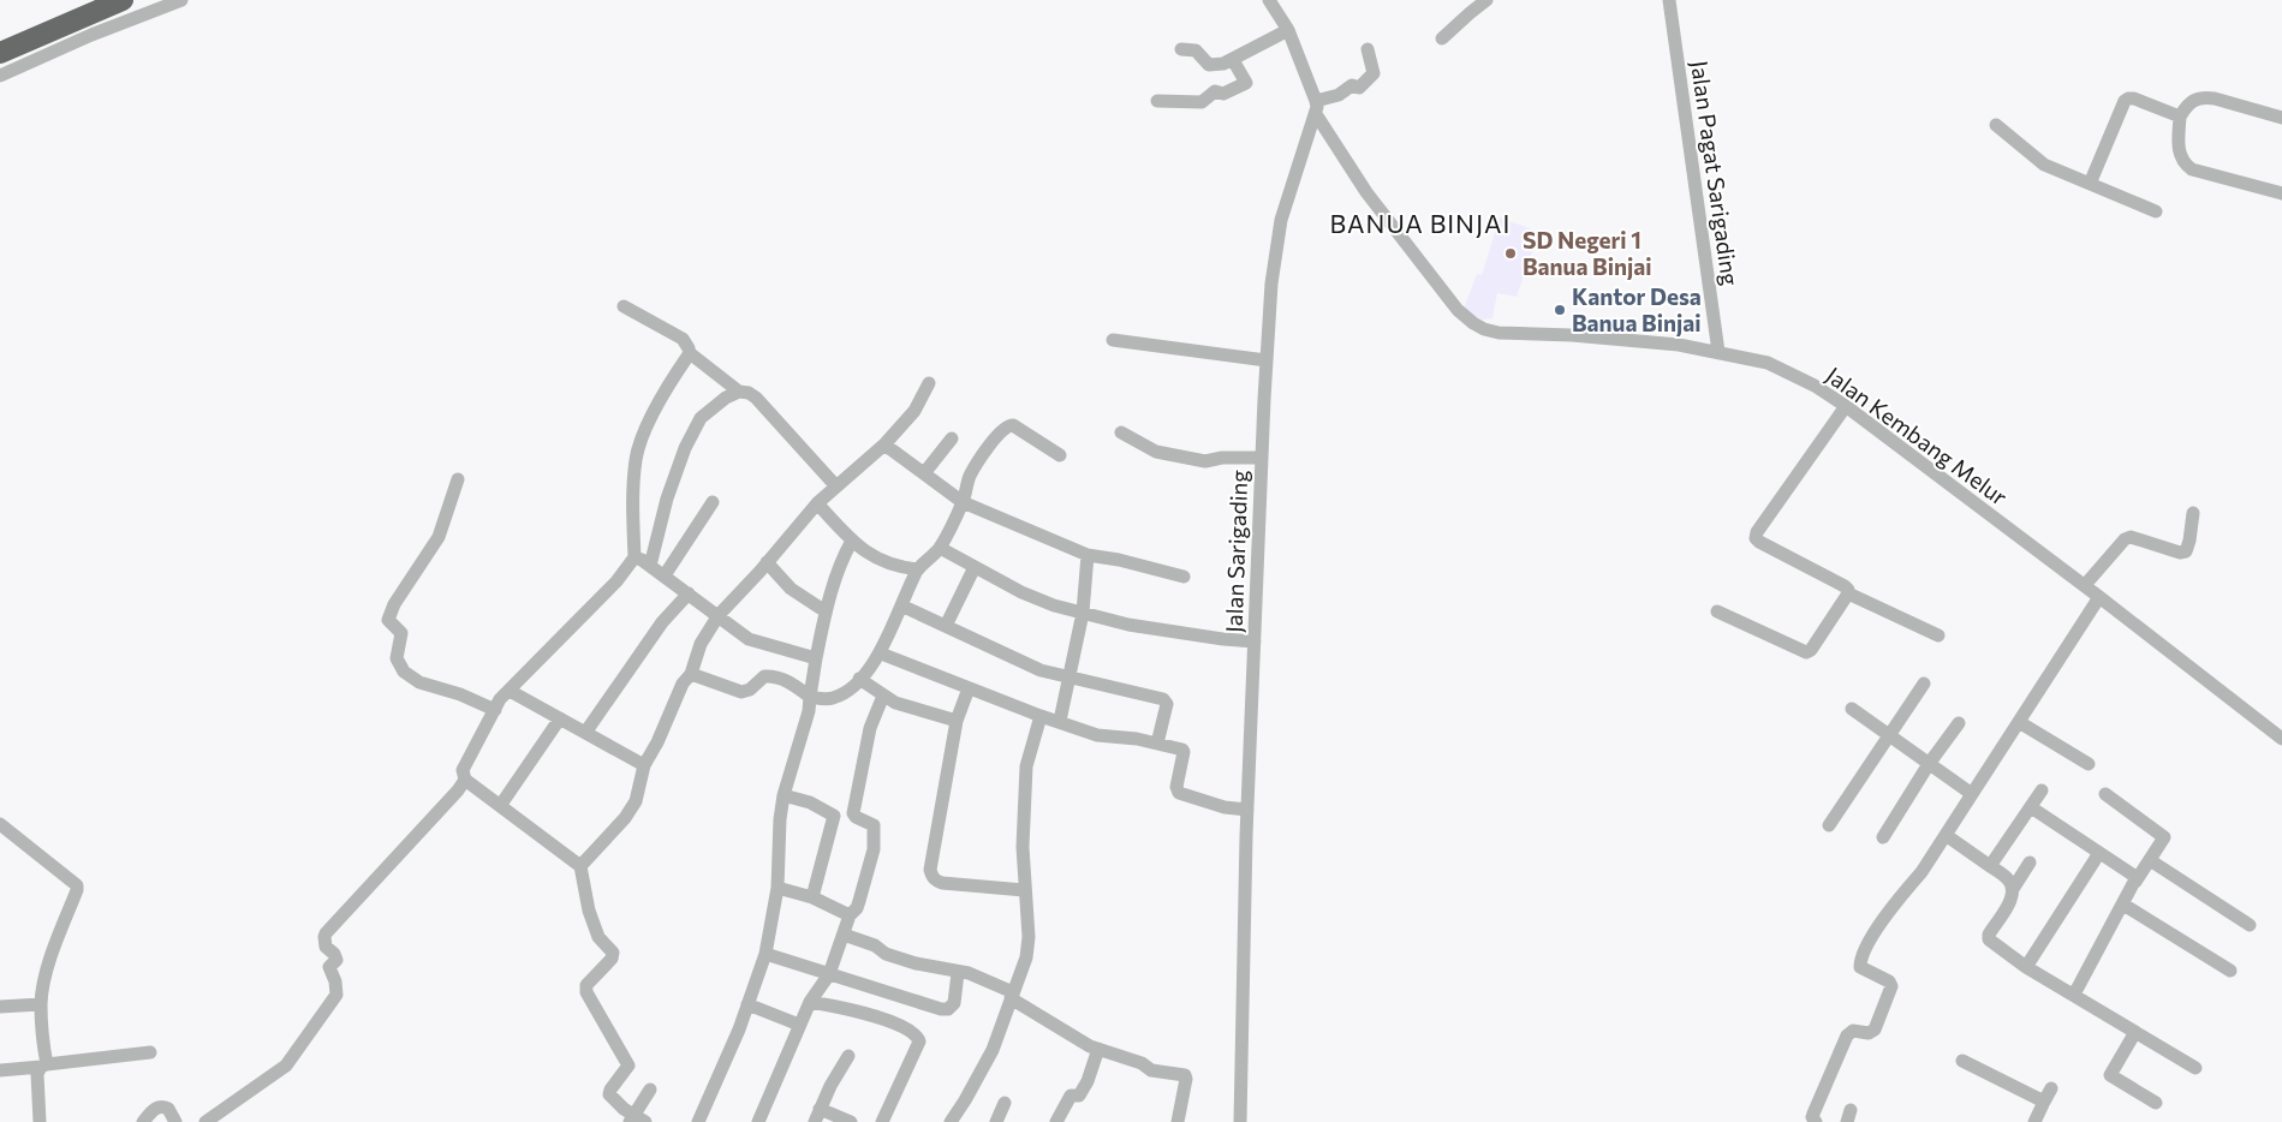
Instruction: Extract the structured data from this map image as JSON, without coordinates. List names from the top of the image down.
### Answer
{
  "streets": {
    "street": ["Jalan Pagat Sarigading", "Jalan Kembang Melur", "Jalan Sarigading"]
  },
  "crossings": [
    ["Jalan Pagat Sarigading", "Jalan Kembang Melur"],
    ["Jalan Kembang Melur", "Jalan Sarigading"]
  ],
  "districts": ["BANUA BINJAI"],
  "places": ["SD Negeri 1 Banua Binjai", "Kantor Desa Banua Binjai"]
}
